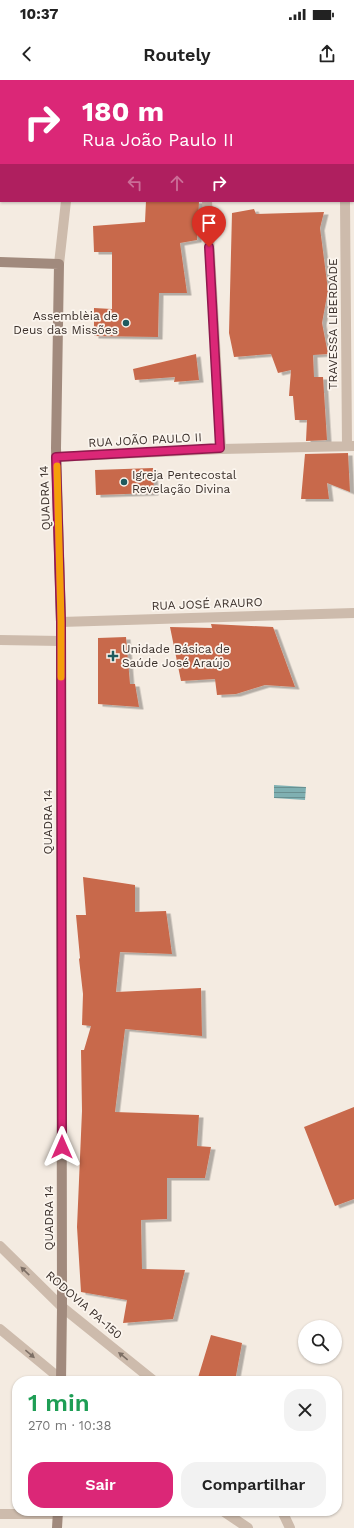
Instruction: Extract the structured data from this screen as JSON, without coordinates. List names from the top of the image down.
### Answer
{
  "streets": {
    "street": [
      "TRAVESSA LIBERDADE",
      "RUA JOÃO PAULO II",
      "QUADRA 14",
      "RUA JOSÉ ARAURO",
      "RODOVIA PA-150"
    ]
  },
  "crossings": [
    ["TRAVESSA LIBERDADE", "RUA JOÃO PAULO II"],
    ["RUA JOÃO PAULO II", "QUADRA 14"],
    ["QUADRA 14", "RUA JOSÉ ARAURO"],
    ["QUADRA 14", "RODOVIA PA-150"]
  ],
  "places": {
    "other": ["Assemblèia de Deus das Missões", "Igreja Pentecostal Revelação Divina"],
    "health": ["Unidade Básica de Saúde José Araújo"]
  },
  "page": {
    "status": "10:37",
    "header": "Routely",
    "turn": ["180 m", "Rua João Paulo II"],
    "heading": ["1 min", "270 m · 10:38"],
    "buttons": ["Sair", "Compartilhar"]
  }
}
